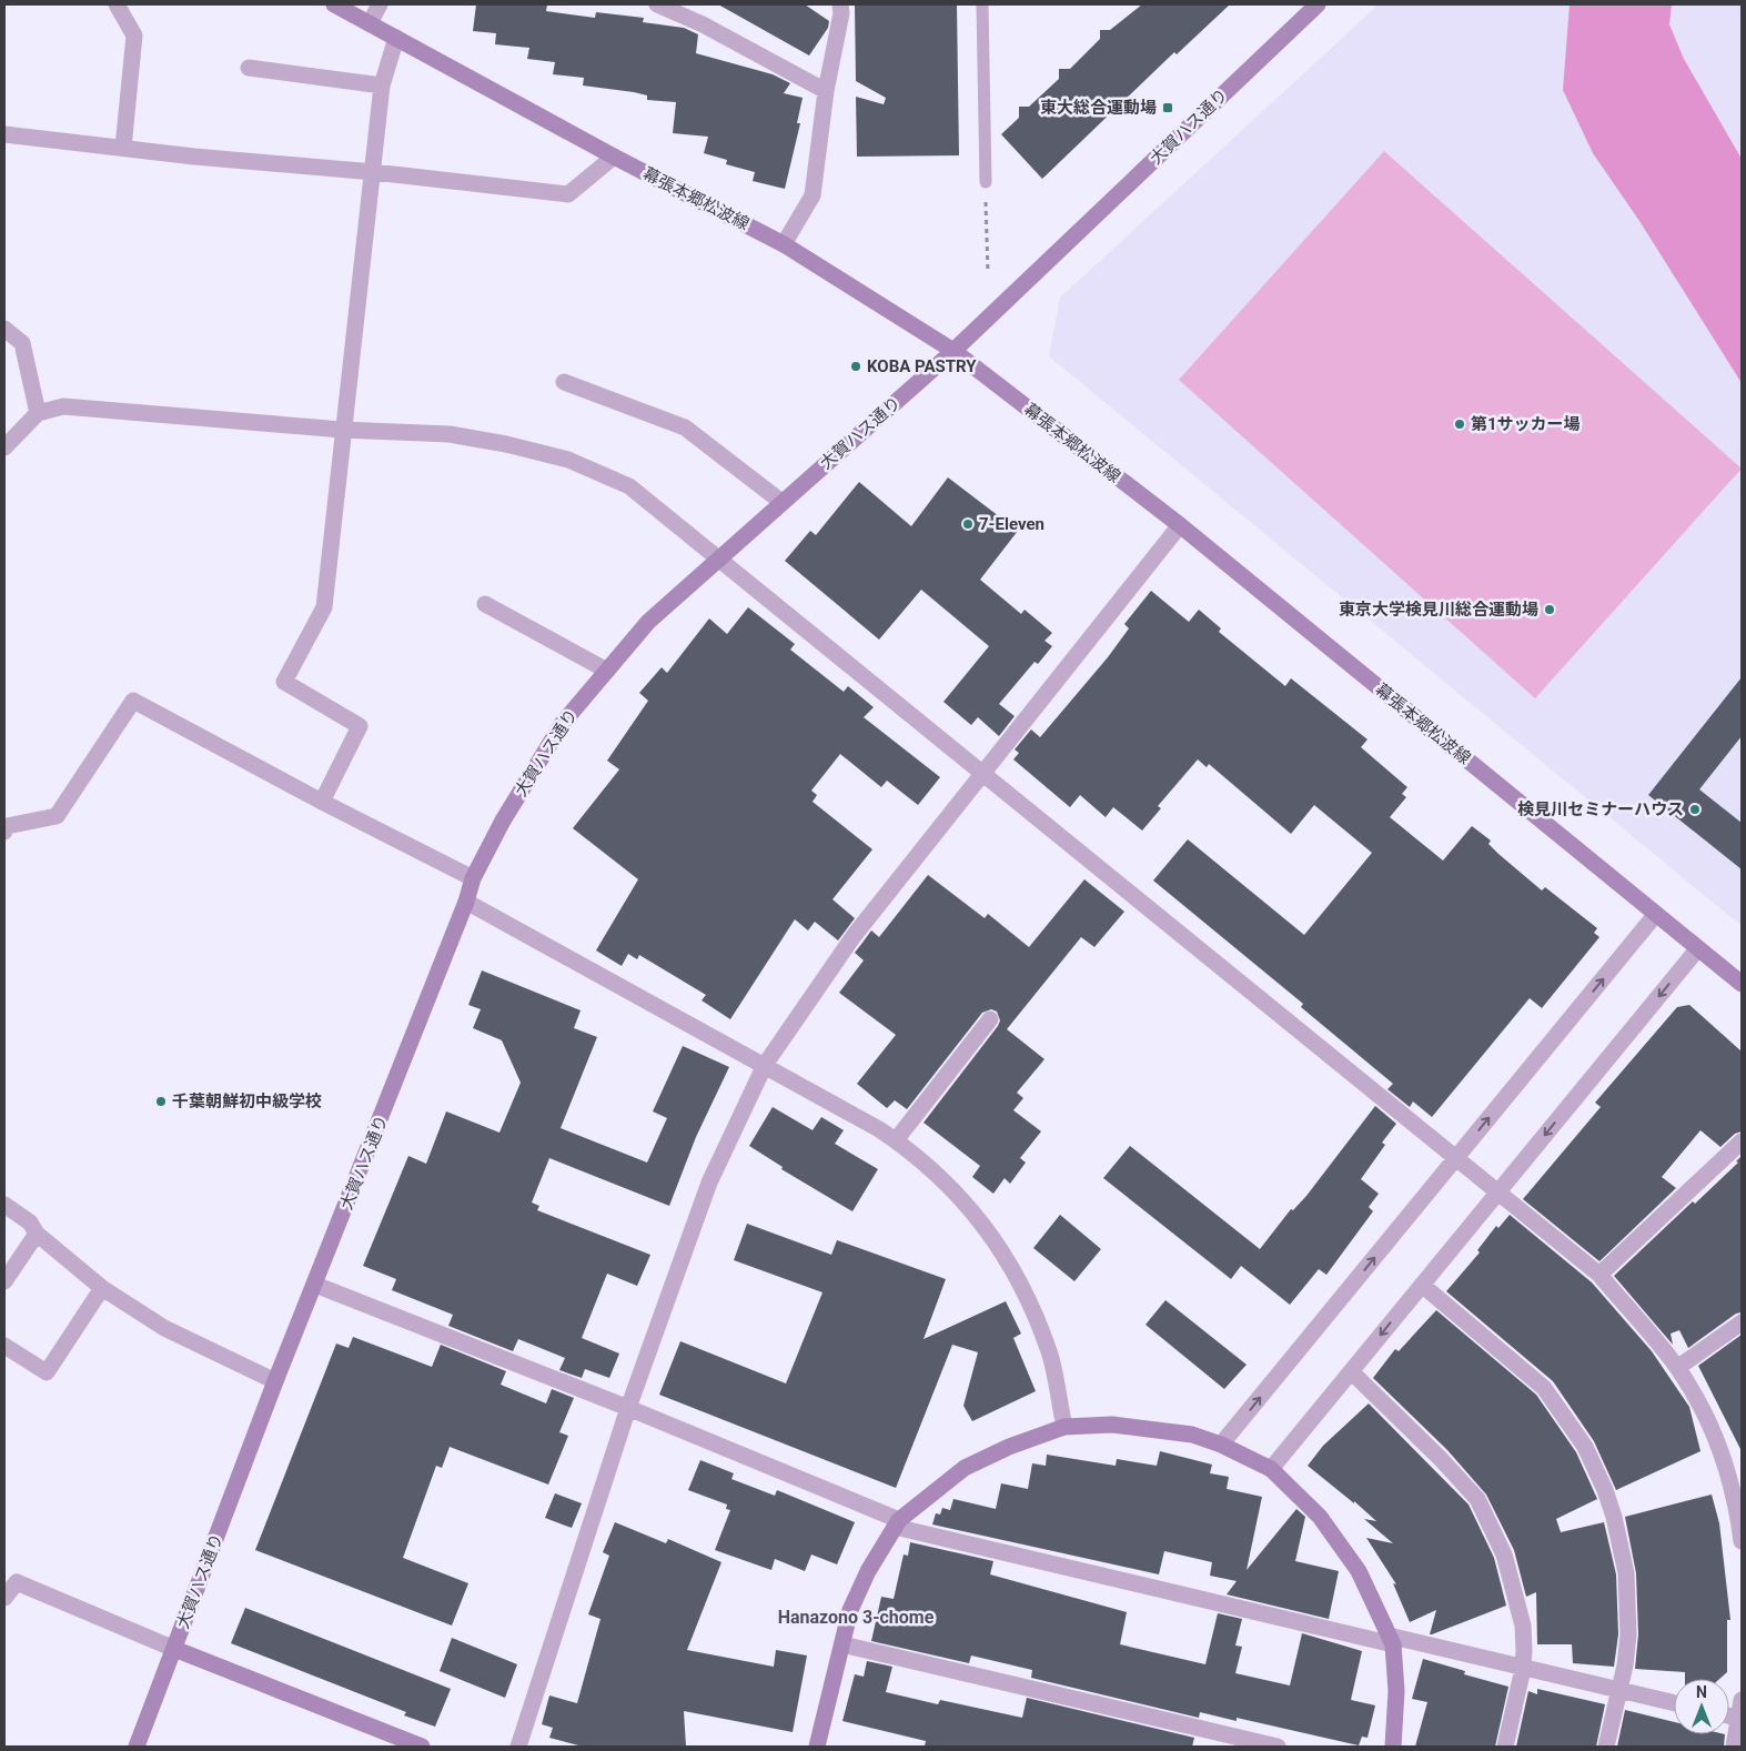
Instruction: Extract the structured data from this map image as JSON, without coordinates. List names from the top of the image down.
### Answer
{
  "streets": {
    "street": ["大賀ハス通り", "幕張本郷松波線"]
  },
  "crossings": [
    ["大賀ハス通り", "幕張本郷松波線"]
  ],
  "districts": ["Hanazono 3-chome"],
  "places": {
    "transit": ["東大総合運動場"],
    "other": [
      "KOBA PASTRY",
      "第1サッカー場",
      "7-Eleven",
      "東京大学検見川総合運動場",
      "検見川セミナーハウス",
      "千葉朝鮮初中級学校"
    ]
  },
  "north": "top"
}
